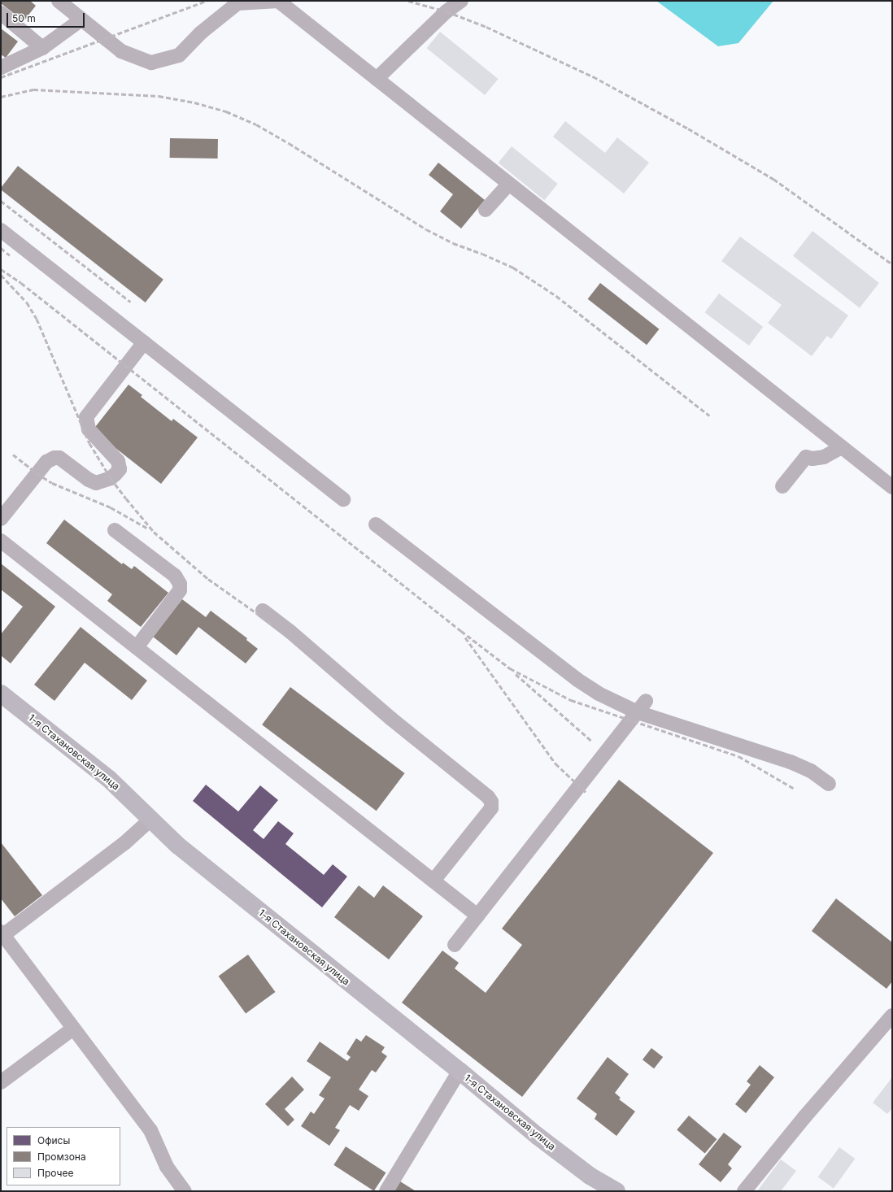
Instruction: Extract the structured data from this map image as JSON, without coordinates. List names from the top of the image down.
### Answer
{
  "streets": {
    "main road": ["1-я Стахановская улица"]
  },
  "legend": ["Офисы", "Промзона", "Прочее"],
  "scale_bar": "50 m"
}
